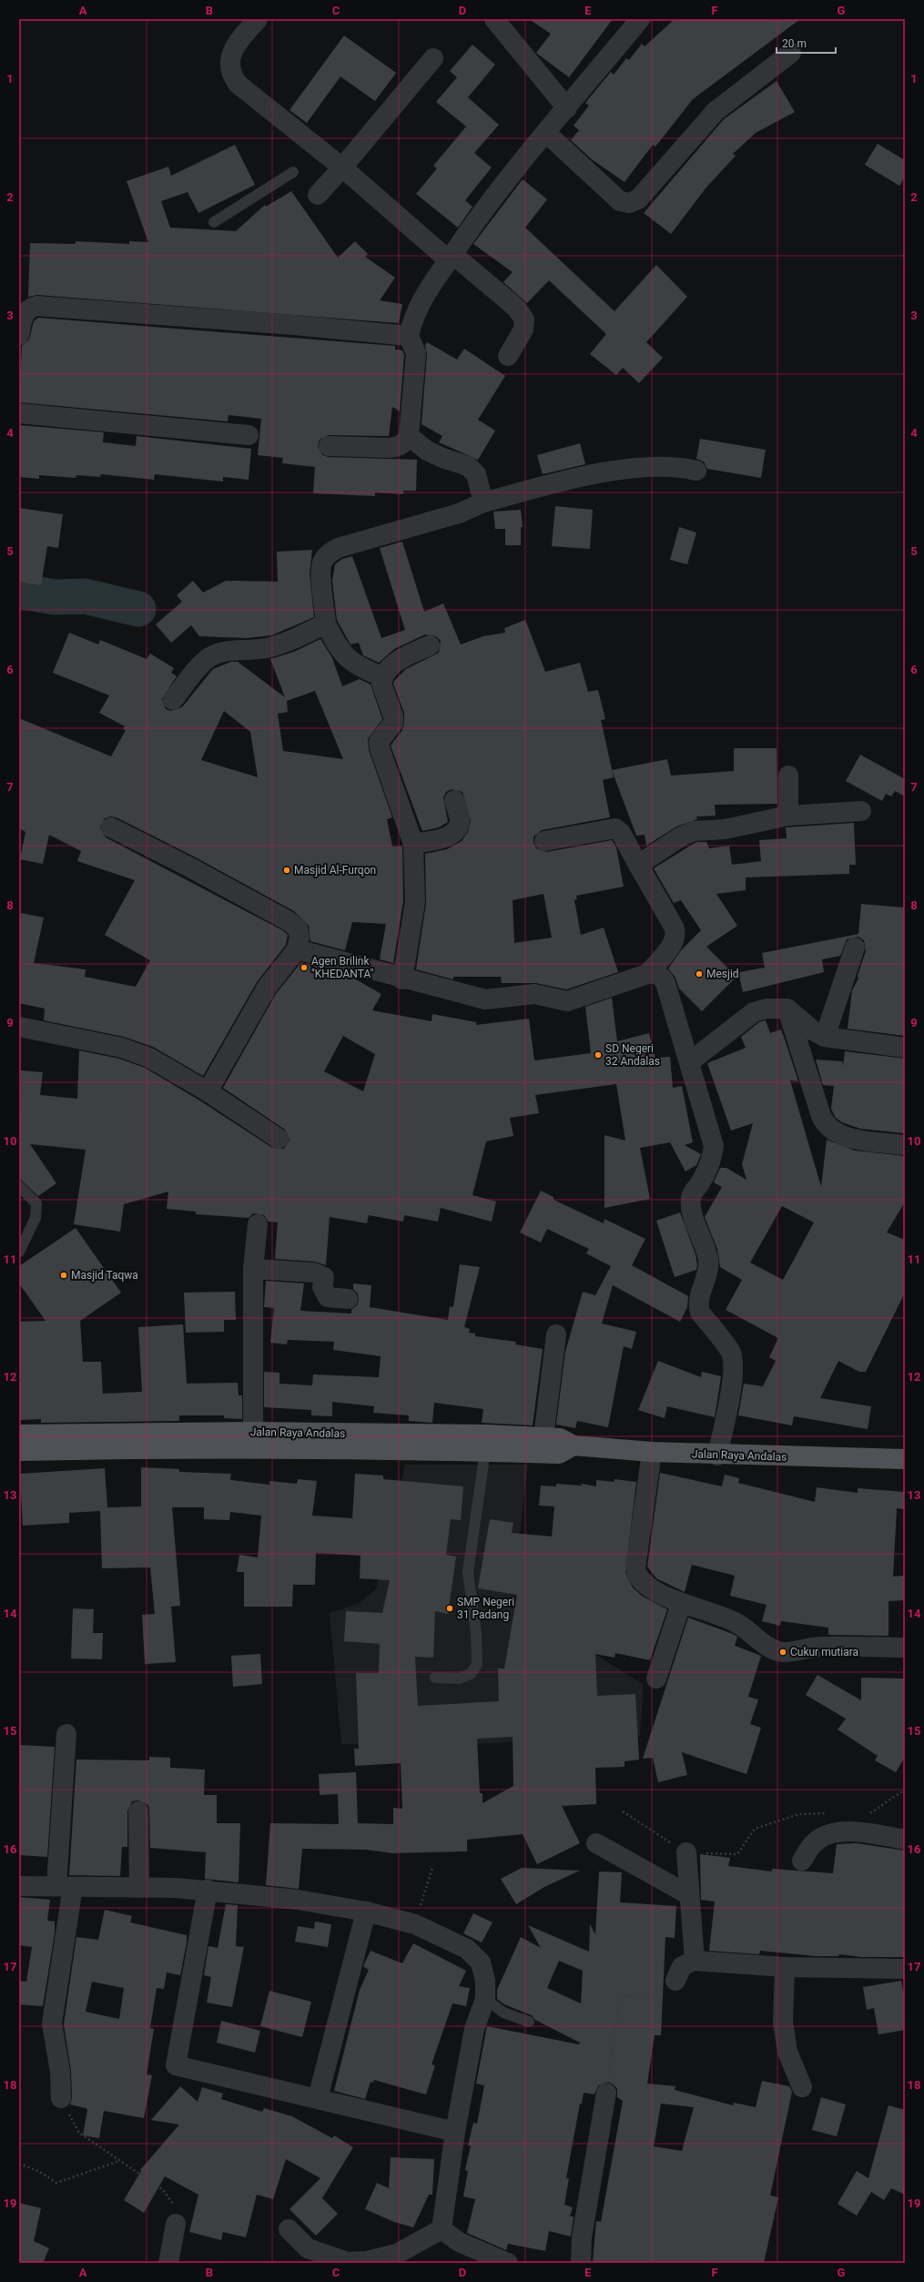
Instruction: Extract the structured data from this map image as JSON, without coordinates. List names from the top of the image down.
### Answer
{
  "streets": {
    "main road": ["Jalan Raya Andalas"]
  },
  "places": [
    "Masjid Al-Furqon",
    "Agen Brilink \"KHEDANTA\"",
    "Mesjid",
    "SD Negeri 32 Andalas",
    "Masjid Taqwa",
    "SMP Negeri 31 Padang",
    "Cukur mutiara"
  ],
  "scale_bar": "20 m",
  "grid": {
    "columns": [
      "A",
      "B",
      "C",
      "D",
      "E",
      "F",
      "G"
    ],
    "rows": [
      "1",
      "2",
      "3",
      "4",
      "5",
      "6",
      "7",
      "8",
      "9",
      "10",
      "11",
      "12",
      "13",
      "14",
      "15",
      "16",
      "17",
      "18",
      "19"
    ]
  }
}
